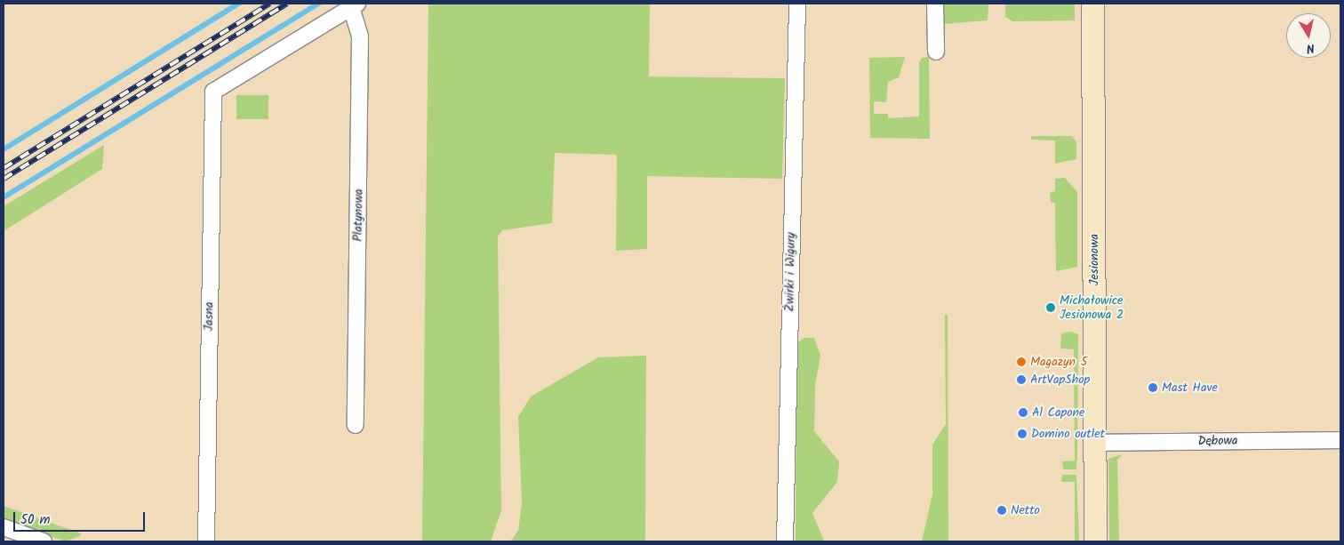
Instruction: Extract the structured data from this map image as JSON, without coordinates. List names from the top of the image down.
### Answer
{
  "streets": {
    "street": [
      "Platynowa",
      "Jesionowa",
      "Żwirki i Wigury",
      "Jasna",
      "Dębowa"
    ]
  },
  "crossings": [
    ["Platynowa", "Jasna"],
    ["Jesionowa", "Dębowa"]
  ],
  "places": [
    "Michałowice Jesionowa 2",
    "Magazyn 5",
    "ArtVapShop",
    "Mast Have",
    "Al Capone",
    "Domino outlet",
    "Netto"
  ],
  "scale_bar": "50 m",
  "north": "bottom"
}
